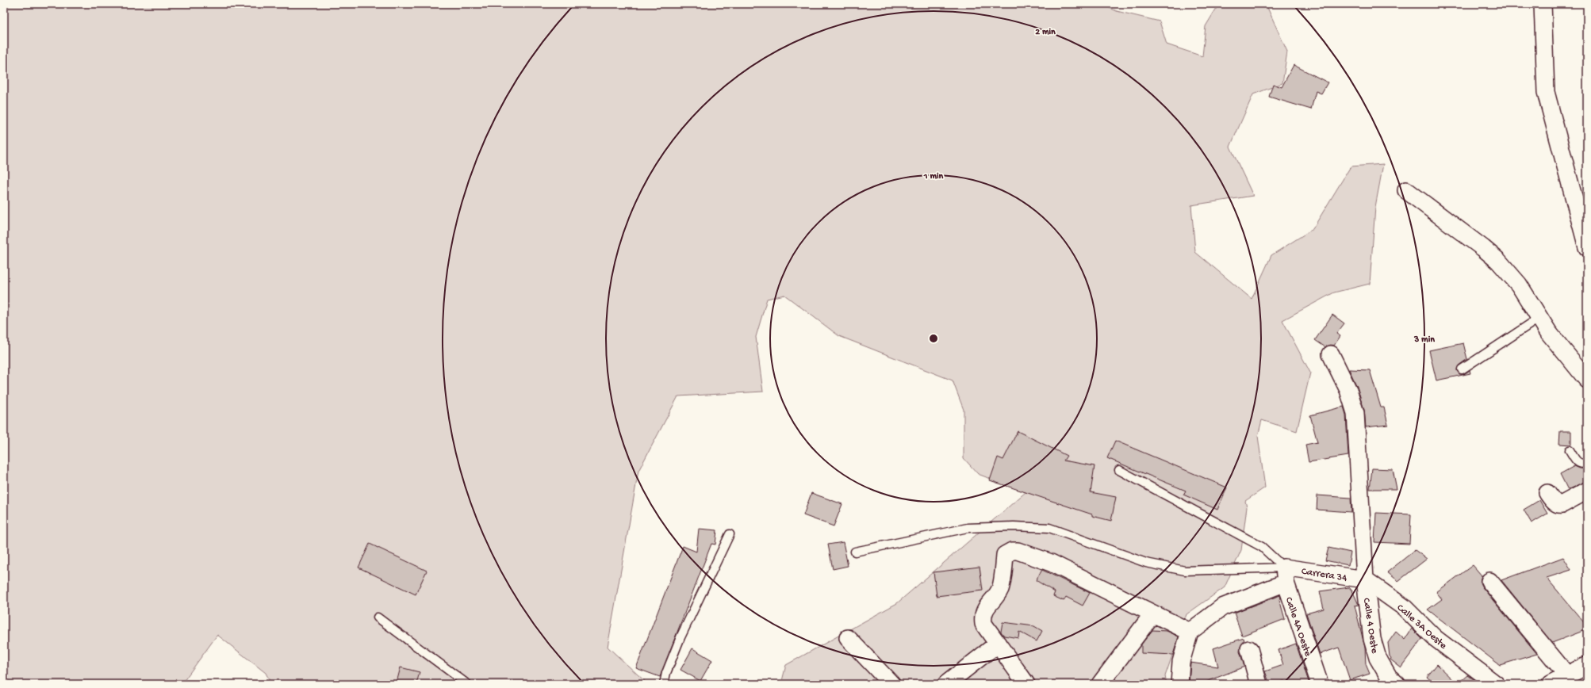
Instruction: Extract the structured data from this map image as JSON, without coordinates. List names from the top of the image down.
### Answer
{
  "streets": {
    "street": [
      "Carrera 34",
      "Calle 4 Oeste",
      "Calle 3A Oeste",
      "Calle 4A Oeste"
    ]
  },
  "crossings": [
    ["Carrera 34", "Calle 4 Oeste"],
    ["Carrera 34", "Calle 3A Oeste"],
    ["Carrera 34", "Calle 4A Oeste"],
    ["Calle 4 Oeste", "Calle 3A Oeste"]
  ],
  "rings": ["2 min", "1 min", "3 min"]
}
